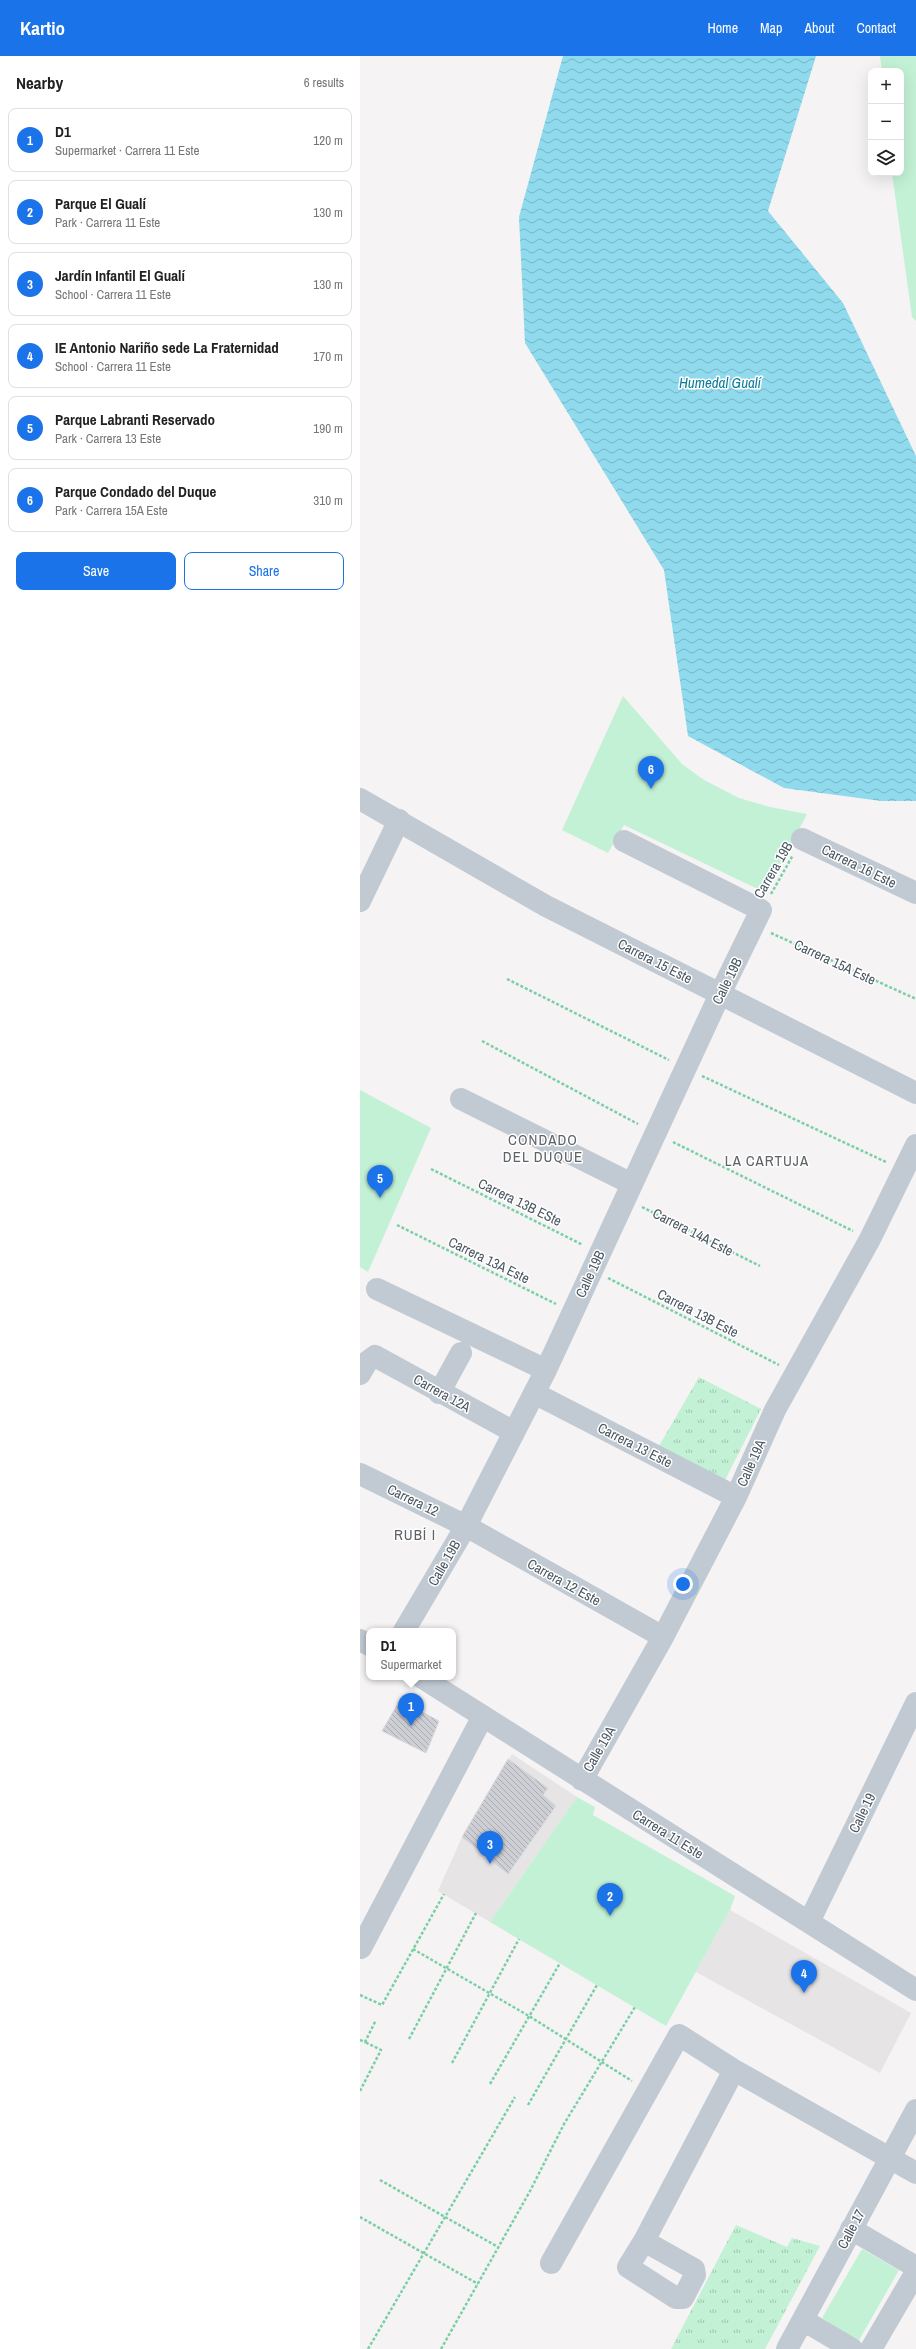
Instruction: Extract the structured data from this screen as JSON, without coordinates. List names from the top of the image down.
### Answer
{
  "streets": {
    "street": [
      "Carrera 16 Este",
      "Carrera 15 Este",
      "Calle 19B",
      "Carrera 12A",
      "Carrera 13 Este",
      "Calle 19A",
      "Carrera 12",
      "Carrera 12 Este",
      "Calle 19",
      "Carrera 11 Este",
      "Calle 17"
    ],
    "path": [
      "Carrera 19B",
      "Carrera 15A Este",
      "Carrera 13B ESte",
      "Carrera 14A Este",
      "Carrera 13A Este",
      "Carrera 13B Este"
    ]
  },
  "crossings": [
    ["Carrera 16 Este", "Carrera 19B"],
    ["Carrera 19B", "Carrera 15A Este"],
    ["Carrera 19B", "Calle 19B"],
    ["Carrera 15 Este", "Calle 19B"],
    ["Carrera 15A Este", "Calle 19B"],
    ["Calle 19B", "Carrera 13B ESte"],
    ["Calle 19B", "Carrera 14A Este"],
    ["Calle 19B", "Carrera 13A Este"],
    ["Calle 19B", "Carrera 13B Este"],
    ["Calle 19B", "Carrera 12A"],
    ["Calle 19B", "Carrera 13 Este"],
    ["Calle 19B", "Carrera 12"],
    ["Calle 19B", "Carrera 12 Este"],
    ["Carrera 13B ESte", "Carrera 13B Este"],
    ["Carrera 13B Este", "Calle 19A"],
    ["Carrera 13 Este", "Calle 19A"],
    ["Calle 19A", "Carrera 12 Este"],
    ["Calle 19A", "Carrera 11 Este"],
    ["Carrera 12", "Carrera 12 Este"],
    ["Calle 19", "Carrera 11 Este"]
  ],
  "districts": ["CONDADO DEL DUQUE", "LA CARTUJA", "RUBÍ I"],
  "water": ["Humedal Gualí"],
  "page": {
    "header": "Kartio",
    "nav": [
      "Home",
      "Map",
      "About",
      "Contact"
    ],
    "heading": ["Nearby", "6 results"],
    "map_buttons": ["+", "−"],
    "list": [
      {
        "mark": "1",
        "name": "D1",
        "note": "Supermarket · Carrera 11 Este",
        "value": "120 m"
      },
      {
        "mark": "2",
        "name": "Parque El Gualí",
        "note": "Park · Carrera 11 Este",
        "value": "130 m"
      },
      {
        "mark": "3",
        "name": "Jardín Infantil El Gualí",
        "note": "School · Carrera 11 Este",
        "value": "130 m"
      },
      {
        "mark": "4",
        "name": "IE Antonio Nariño sede La Fraternidad",
        "note": "School · Carrera 11 Este",
        "value": "170 m"
      },
      {
        "mark": "5",
        "name": "Parque Labranti Reservado",
        "note": "Park · Carrera 13 Este",
        "value": "190 m"
      },
      {
        "mark": "6",
        "name": "Parque Condado del Duque",
        "note": "Park · Carrera 15A Este",
        "value": "310 m"
      }
    ],
    "buttons": ["Save", "Share"],
    "pins": [
      "6",
      "5",
      "1",
      "3",
      "2",
      "4"
    ],
    "popup": ["D1", "Supermarket"]
  }
}
